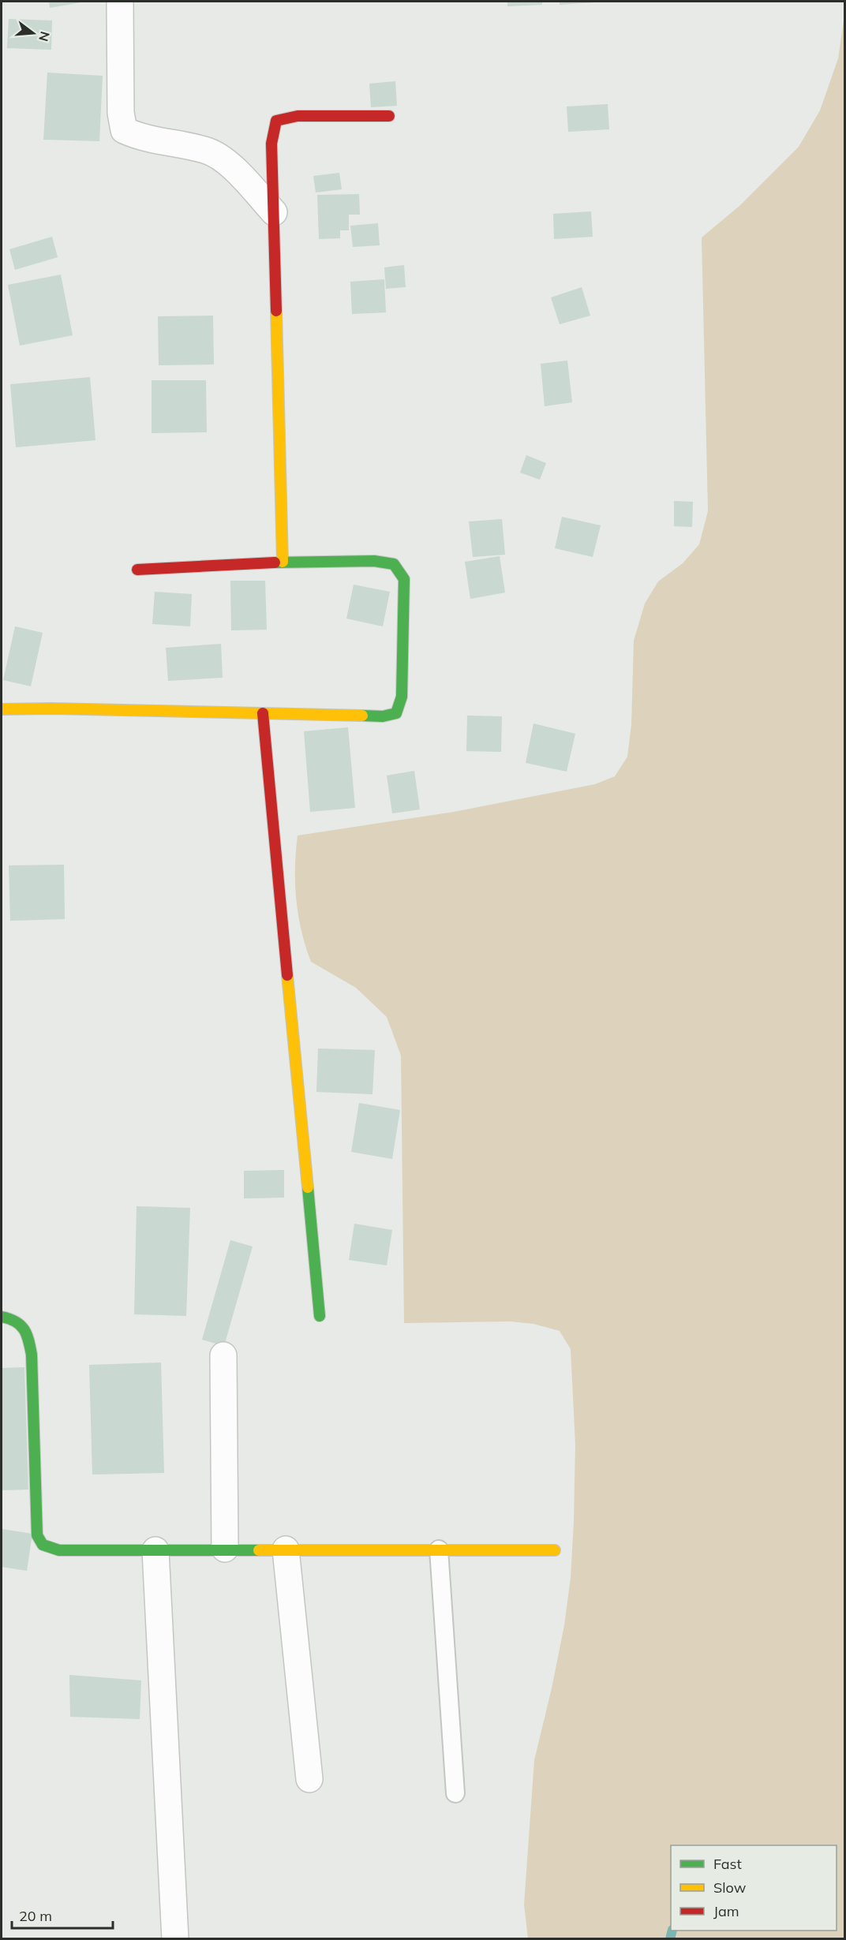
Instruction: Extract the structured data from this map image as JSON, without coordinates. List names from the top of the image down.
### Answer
{
  "legend": ["Fast", "Slow", "Jam"],
  "scale_bar": "20 m",
  "north": "right"
}
